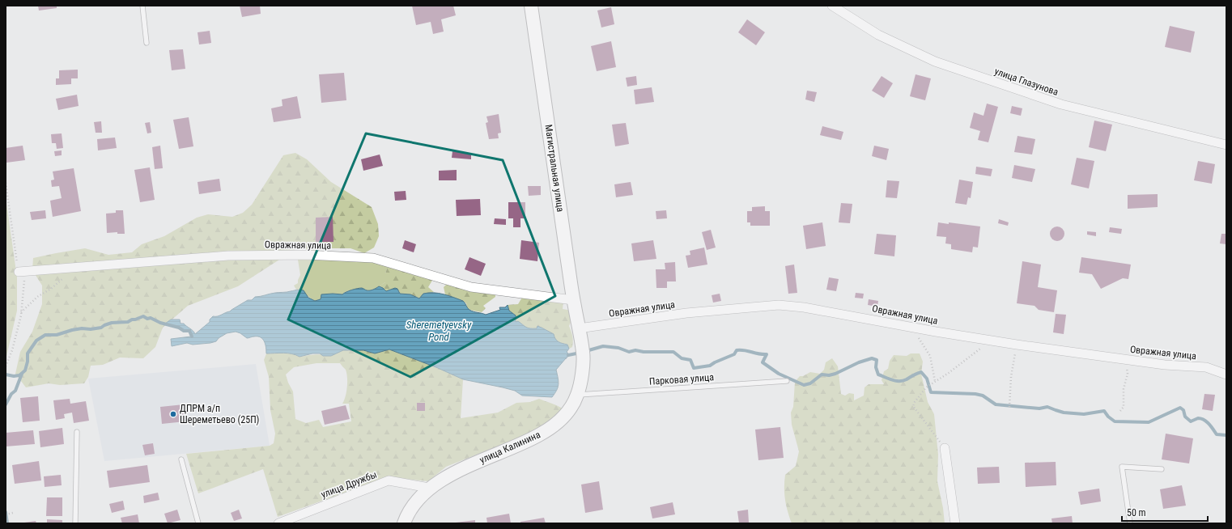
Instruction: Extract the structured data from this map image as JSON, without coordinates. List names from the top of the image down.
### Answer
{
  "streets": {
    "street": [
      "улица Глазунова",
      "Магистральная улица",
      "Овражная улица",
      "улица Калинина",
      "улица Дружбы"
    ],
    "lane": ["Парковая улица"]
  },
  "crossings": [
    ["Магистральная улица", "Овражная улица"],
    ["Магистральная улица", "улица Калинина"],
    ["Овражная улица", "улица Калинина"],
    ["Парковая улица", "улица Калинина"],
    ["улица Калинина", "улица Дружбы"]
  ],
  "water": ["Sheremetyevsky Pond"],
  "places": ["ДПРМ а/п Шереметьево (25П)"],
  "scale_bar": "50 m"
}
